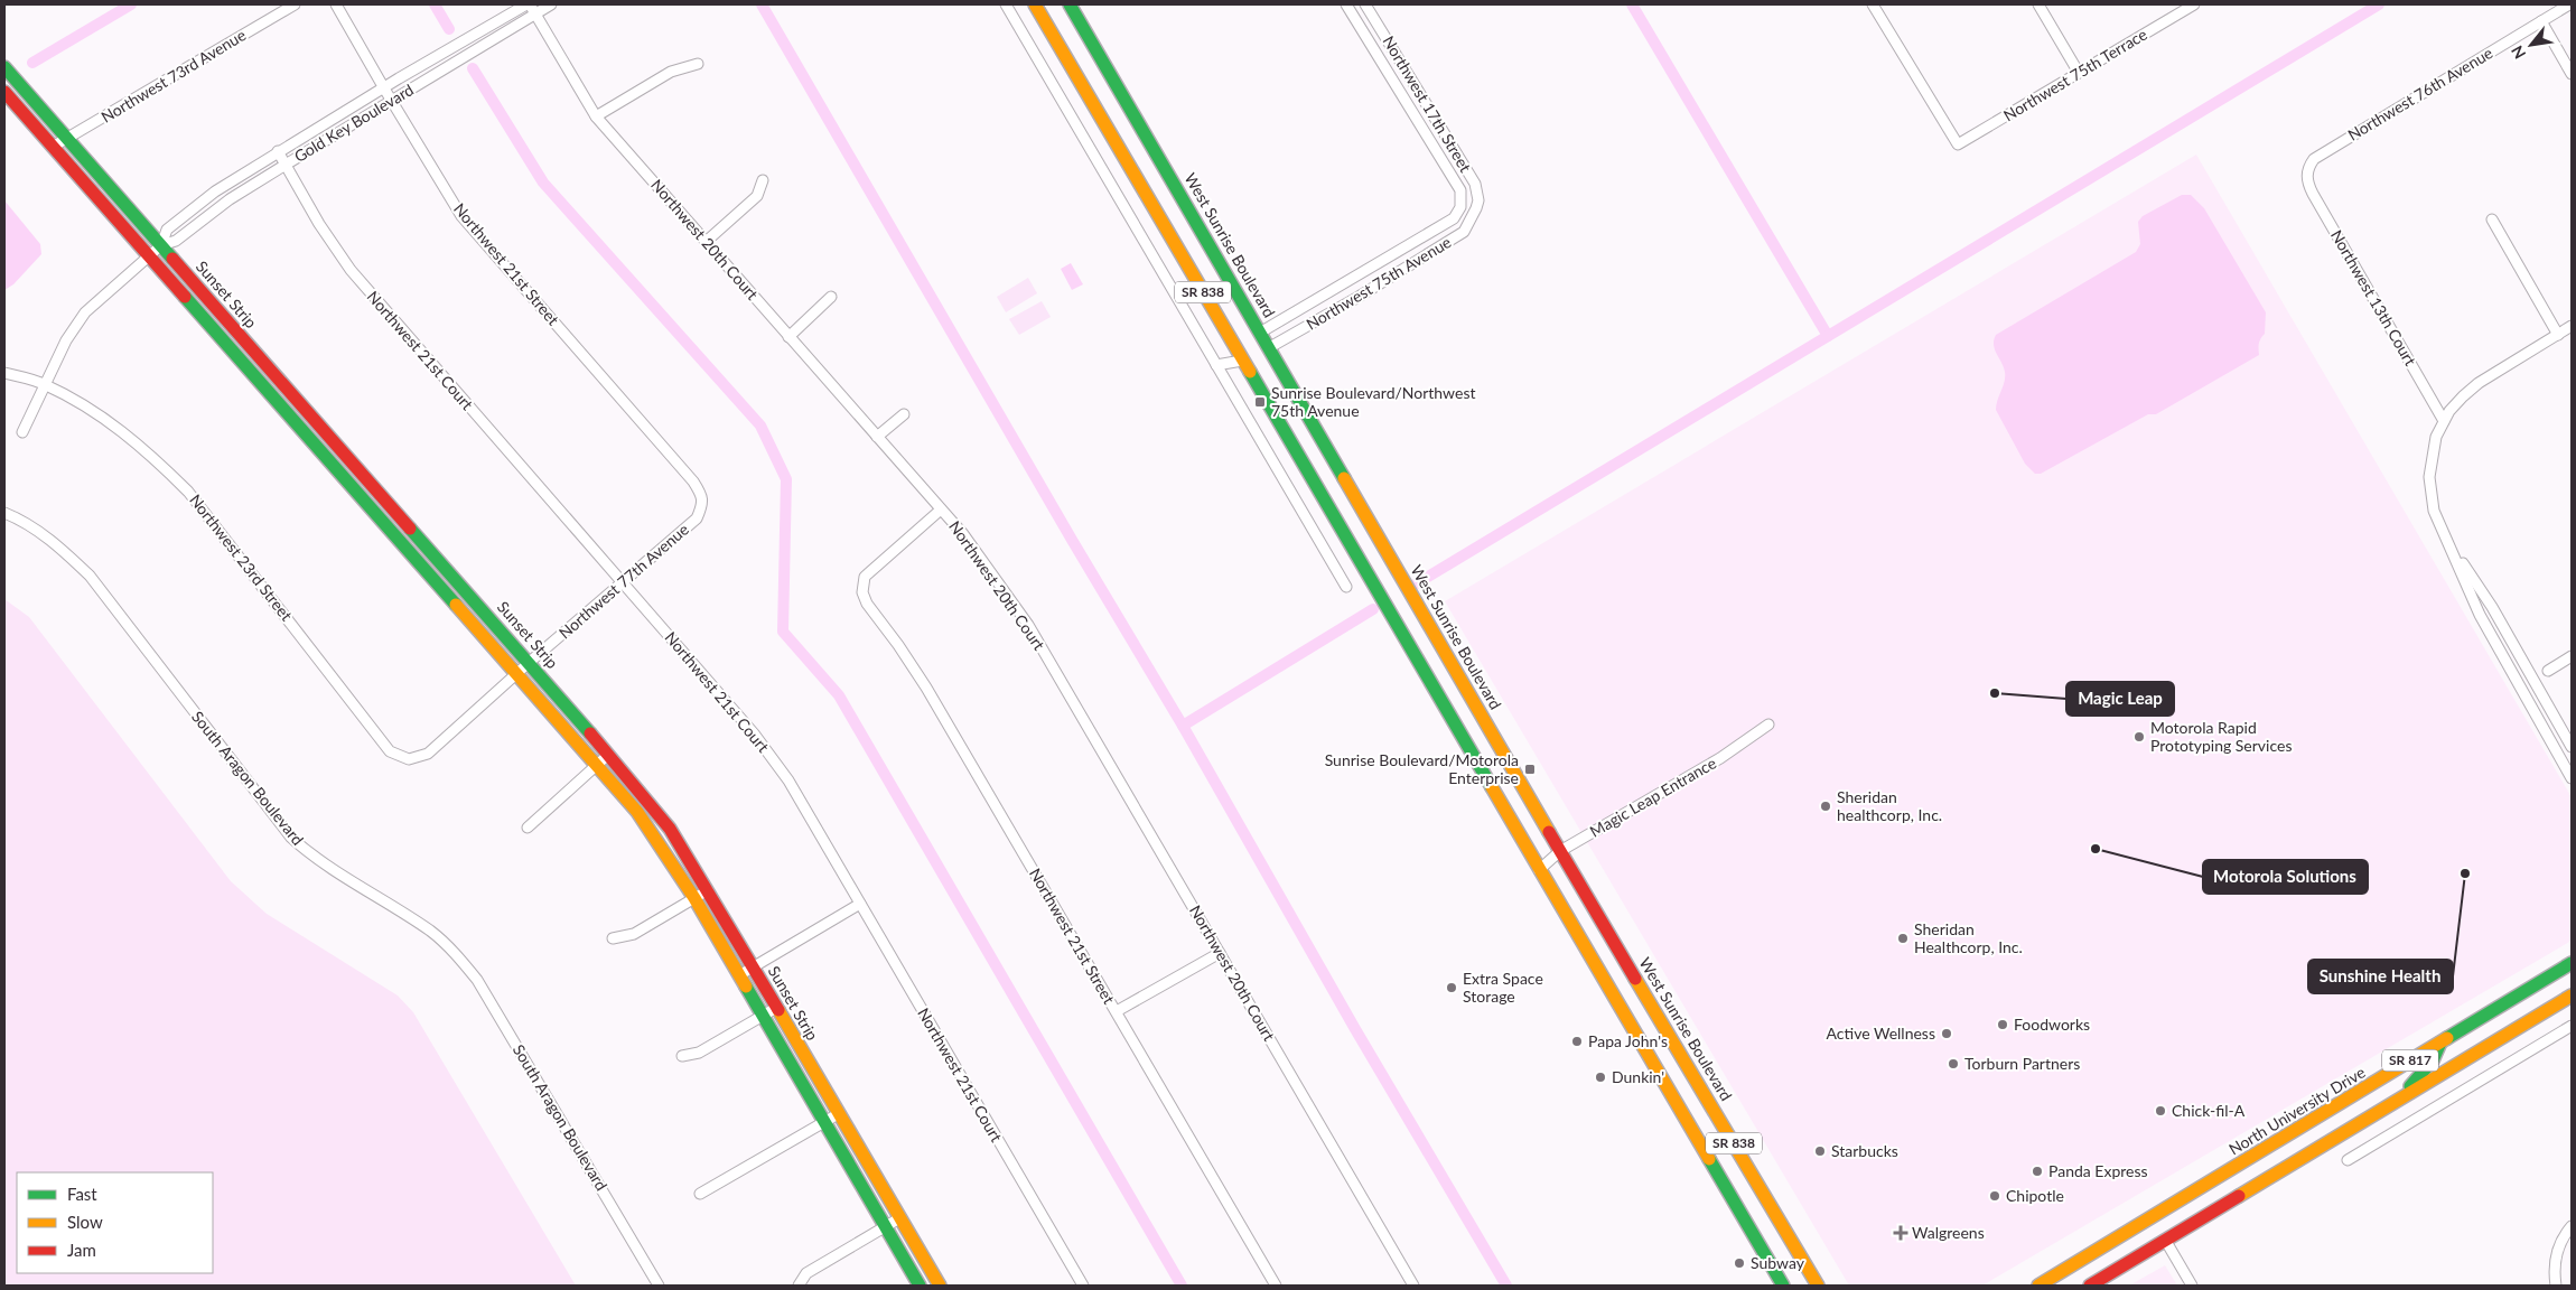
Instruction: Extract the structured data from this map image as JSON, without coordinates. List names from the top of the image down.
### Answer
{
  "streets": {
    "main road": [
      "West Sunrise Boulevard",
      "SR 838",
      "Sunset Strip",
      "SR 817",
      "North University Drive"
    ],
    "street": [
      "Northwest 75th Terrace",
      "Northwest 73rd Avenue",
      "Northwest 76th Avenue",
      "Northwest 17th Street",
      "Gold Key Boulevard",
      "Northwest 20th Court",
      "Northwest 21st Street",
      "Northwest 75th Avenue",
      "Northwest 13th Court",
      "Northwest 21st Court",
      "Northwest 23rd Street",
      "Northwest 77th Avenue",
      "South Aragon Boulevard",
      "Magic Leap Entrance"
    ]
  },
  "crossings": [
    ["Northwest 73rd Avenue", "Sunset Strip"],
    ["Northwest 76th Avenue", "Northwest 13th Court"],
    ["Northwest 17th Street", "Northwest 75th Avenue"],
    ["Gold Key Boulevard", "Northwest 20th Court"],
    ["Gold Key Boulevard", "Northwest 21st Street"],
    ["Gold Key Boulevard", "Sunset Strip"],
    ["Gold Key Boulevard", "Northwest 21st Court"],
    ["Gold Key Boulevard", "Northwest 23rd Street"],
    ["Northwest 20th Court", "Northwest 21st Street"],
    ["West Sunrise Boulevard", "Northwest 75th Avenue"],
    ["West Sunrise Boulevard", "Magic Leap Entrance"],
    ["Northwest 21st Street", "Northwest 77th Avenue"],
    ["SR 838", "Magic Leap Entrance"],
    ["Sunset Strip", "Northwest 77th Avenue"],
    ["Northwest 21st Court", "Northwest 77th Avenue"],
    ["Northwest 23rd Street", "Northwest 77th Avenue"]
  ],
  "places": {
    "transit": ["Sunrise Boulevard/Northwest 75th Avenue", "Sunrise Boulevard/Motorola Enterprise"],
    "other": [
      "Magic Leap",
      "Motorola Rapid Prototyping Services",
      "Sheridan healthcorp, Inc.",
      "Motorola Solutions",
      "Sunshine Health",
      "Sheridan Healthcorp, Inc.",
      "Extra Space Storage",
      "Foodworks",
      "Active Wellness",
      "Papa John's",
      "Torburn Partners",
      "Dunkin'",
      "Chick-fil-A",
      "Starbucks",
      "Panda Express",
      "Chipotle",
      "Subway"
    ],
    "health": ["Walgreens"]
  },
  "legend": ["Fast", "Slow", "Jam"],
  "north": "bottom left"
}
